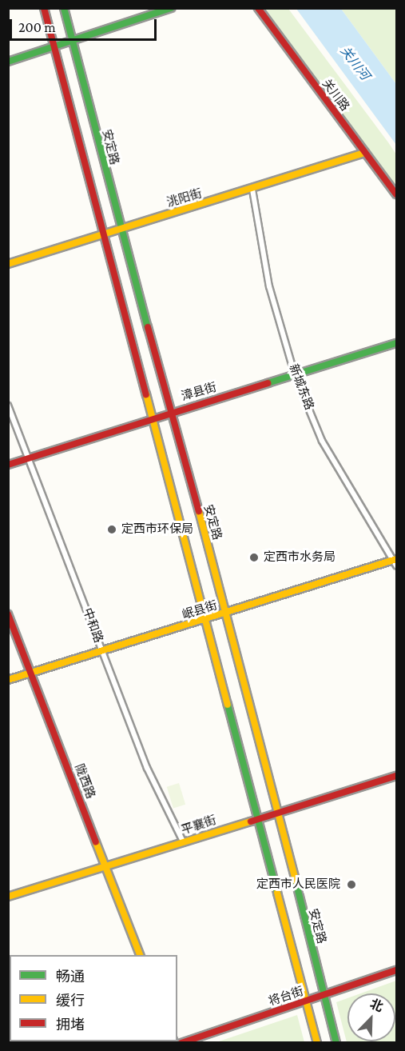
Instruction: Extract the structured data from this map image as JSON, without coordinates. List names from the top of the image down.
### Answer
{
  "streets": {
    "street": [
      "关川路",
      "安定路",
      "洮阳街",
      "新城东路",
      "漳县街",
      "岷县街",
      "中和路",
      "陇西路",
      "平襄街",
      "将台街"
    ]
  },
  "crossings": [
    ["关川路", "洮阳街"],
    ["安定路", "洮阳街"],
    ["安定路", "漳县街"],
    ["安定路", "岷县街"],
    ["安定路", "平襄街"],
    ["安定路", "将台街"],
    ["洮阳街", "新城东路"],
    ["新城东路", "漳县街"],
    ["新城东路", "岷县街"],
    ["漳县街", "中和路"],
    ["岷县街", "中和路"],
    ["岷县街", "陇西路"],
    ["中和路", "平襄街"],
    ["陇西路", "平襄街"]
  ],
  "water": ["关川河"],
  "places": ["定西市环保局", "定西市水务局", "定西市人民医院"],
  "legend": ["畅通", "缓行", "拥堵"],
  "scale_bar": "200 m",
  "north": "top right"
}
